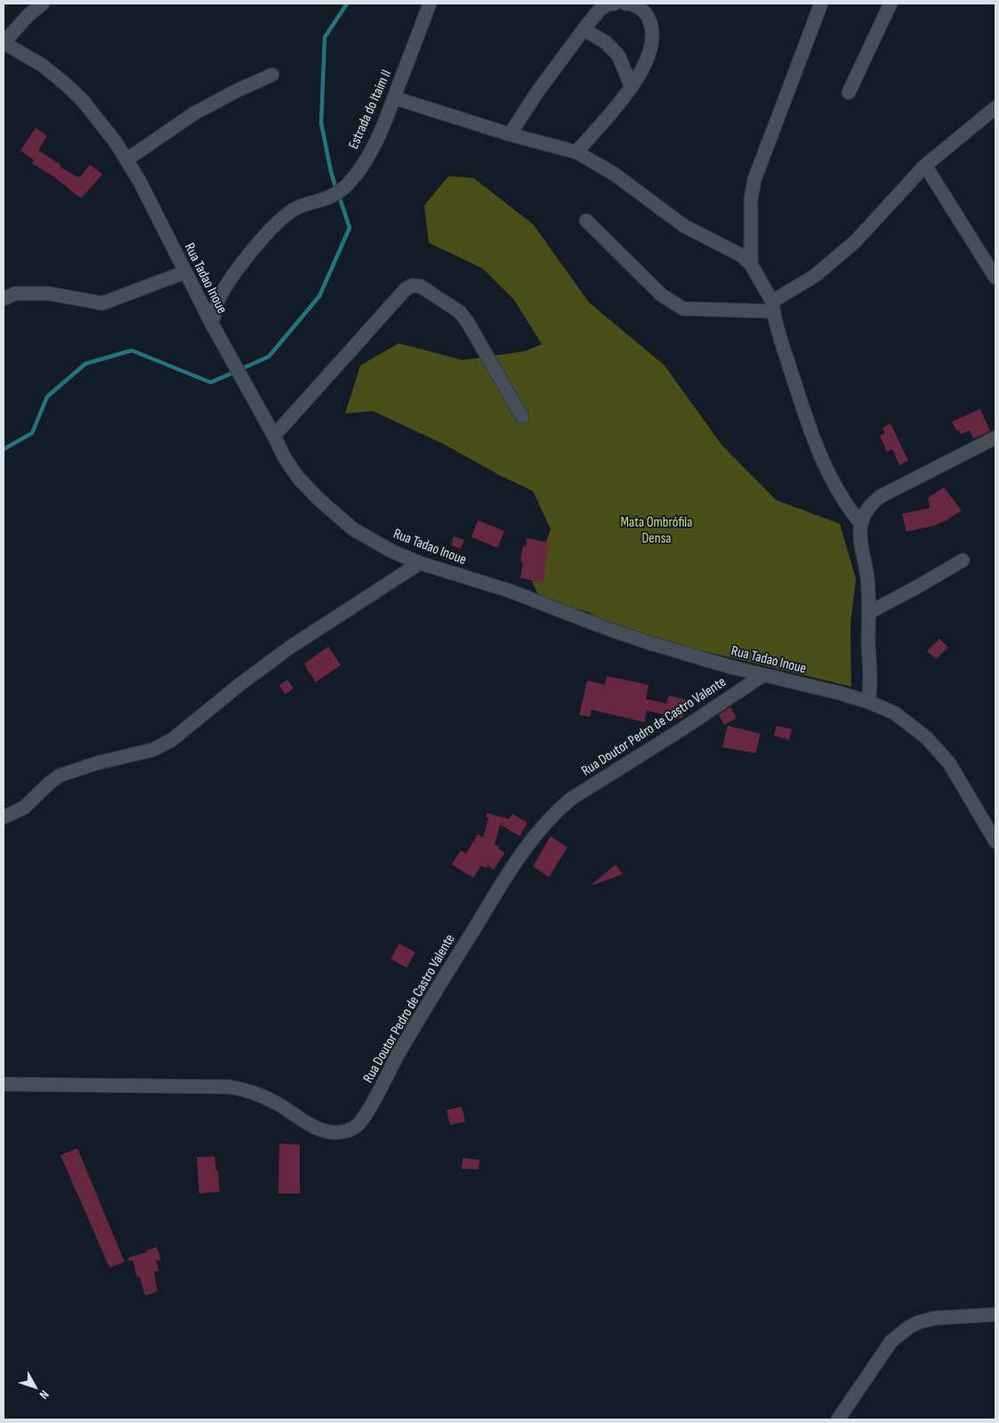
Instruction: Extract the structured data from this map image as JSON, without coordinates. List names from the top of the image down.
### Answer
{
  "streets": {
    "street": ["Estrada do Itaim II", "Rua Tadao Inoue", "Rua Doutor Pedro de Castro Valente"]
  },
  "crossings": [
    ["Estrada do Itaim II", "Rua Tadao Inoue"],
    ["Rua Tadao Inoue", "Rua Doutor Pedro de Castro Valente"]
  ],
  "parks": ["Mata Ombrófila Densa"],
  "north": "bottom right"
}
